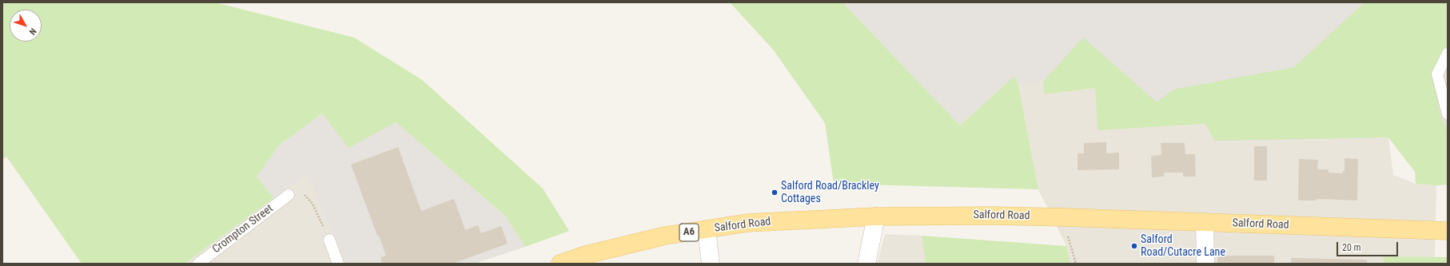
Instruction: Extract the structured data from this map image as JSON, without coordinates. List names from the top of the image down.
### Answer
{
  "streets": {
    "main road": ["Salford Road", "A6"],
    "lane": ["Crompton Street"]
  },
  "places": ["Salford Road/Brackley Cottages", "Salford Road/Cutacre Lane"],
  "scale_bar": "20 m",
  "north": "bottom right"
}
